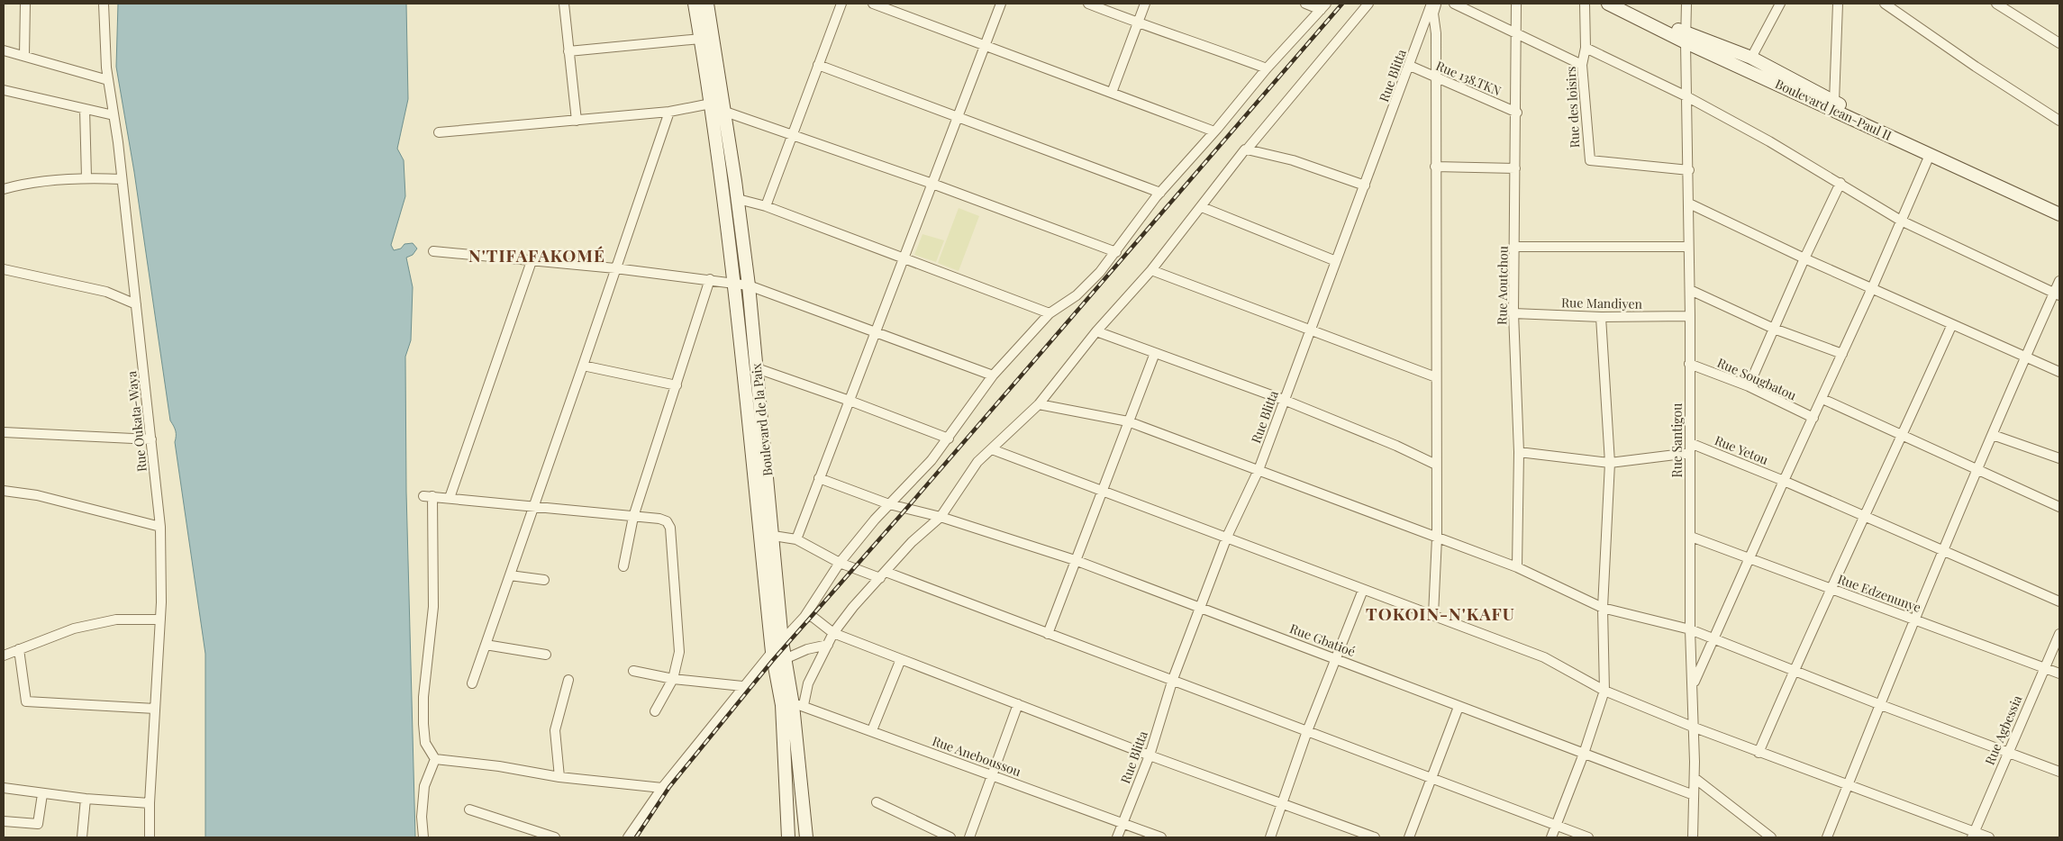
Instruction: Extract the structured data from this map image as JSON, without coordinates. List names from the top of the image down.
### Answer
{
  "streets": {
    "main road": ["Boulevard Jean-Paul II", "Boulevard de la Paix"],
    "street": [
      "Rue Blitta",
      "Rue 138.TKN",
      "Rue des loisirs",
      "Rue Aoutchou",
      "Rue Mandiyen",
      "Rue Sougbatou",
      "Rue Oukata-Waya",
      "Rue Santigou",
      "Rue Yetou",
      "Rue Edzenunye",
      "Rue Gbatioé",
      "Rue Agbessia",
      "Rue Aneboussou"
    ]
  },
  "crossings": [
    ["Rue Blitta", "Rue 138.TKN"],
    ["Rue Blitta", "Rue Gbatioé"],
    ["Rue Blitta", "Rue Aneboussou"],
    ["Rue 138.TKN", "Rue Aoutchou"],
    ["Rue des loisirs", "Rue Santigou"],
    ["Boulevard Jean-Paul II", "Rue Santigou"],
    ["Rue Aoutchou", "Rue Mandiyen"],
    ["Rue Mandiyen", "Rue Santigou"],
    ["Rue Sougbatou", "Rue Santigou"],
    ["Boulevard de la Paix", "Rue Aneboussou"],
    ["Rue Santigou", "Rue Yetou"],
    ["Rue Santigou", "Rue Edzenunye"],
    ["Rue Santigou", "Rue Gbatioé"],
    ["Rue Edzenunye", "Rue Agbessia"]
  ],
  "districts": ["N'TIFAFAKOMÉ", "TOKOIN-N'KAFU"]
}
